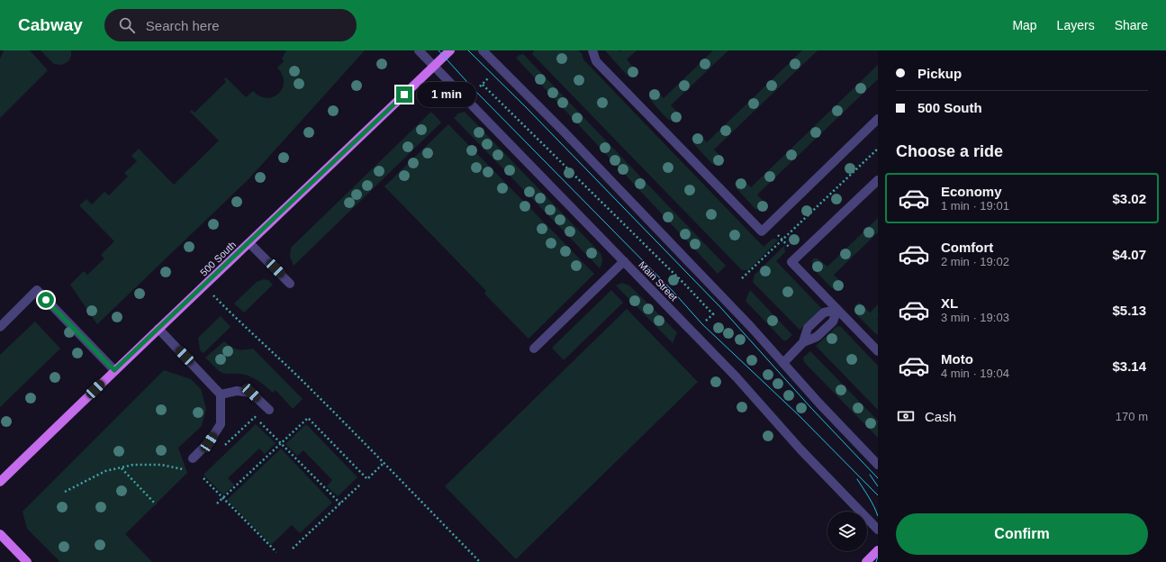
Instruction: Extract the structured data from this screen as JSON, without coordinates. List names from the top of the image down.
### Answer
{
  "streets": {
    "main road": ["500 South"],
    "street": ["Main Street"]
  },
  "crossings": [
    ["500 South", "Main Street"]
  ],
  "page": {
    "header": "Cabway",
    "search": "Search here",
    "nav": ["Map", "Layers", "Share"],
    "banner": ["Pickup", "500 South"],
    "bubble": "1 min",
    "heading": "Choose a ride",
    "list": [
      {
        "name": "Economy",
        "note": "1 min · 19:01",
        "value": "$3.02"
      },
      {
        "name": "Comfort",
        "note": "2 min · 19:02",
        "value": "$4.07"
      },
      {
        "name": "XL",
        "note": "3 min · 19:03",
        "value": "$5.13"
      },
      {
        "name": "Moto",
        "note": "4 min · 19:04",
        "value": "$3.14"
      }
    ],
    "pay": ["Cash", "170 m"],
    "buttons": "Confirm"
  }
}
